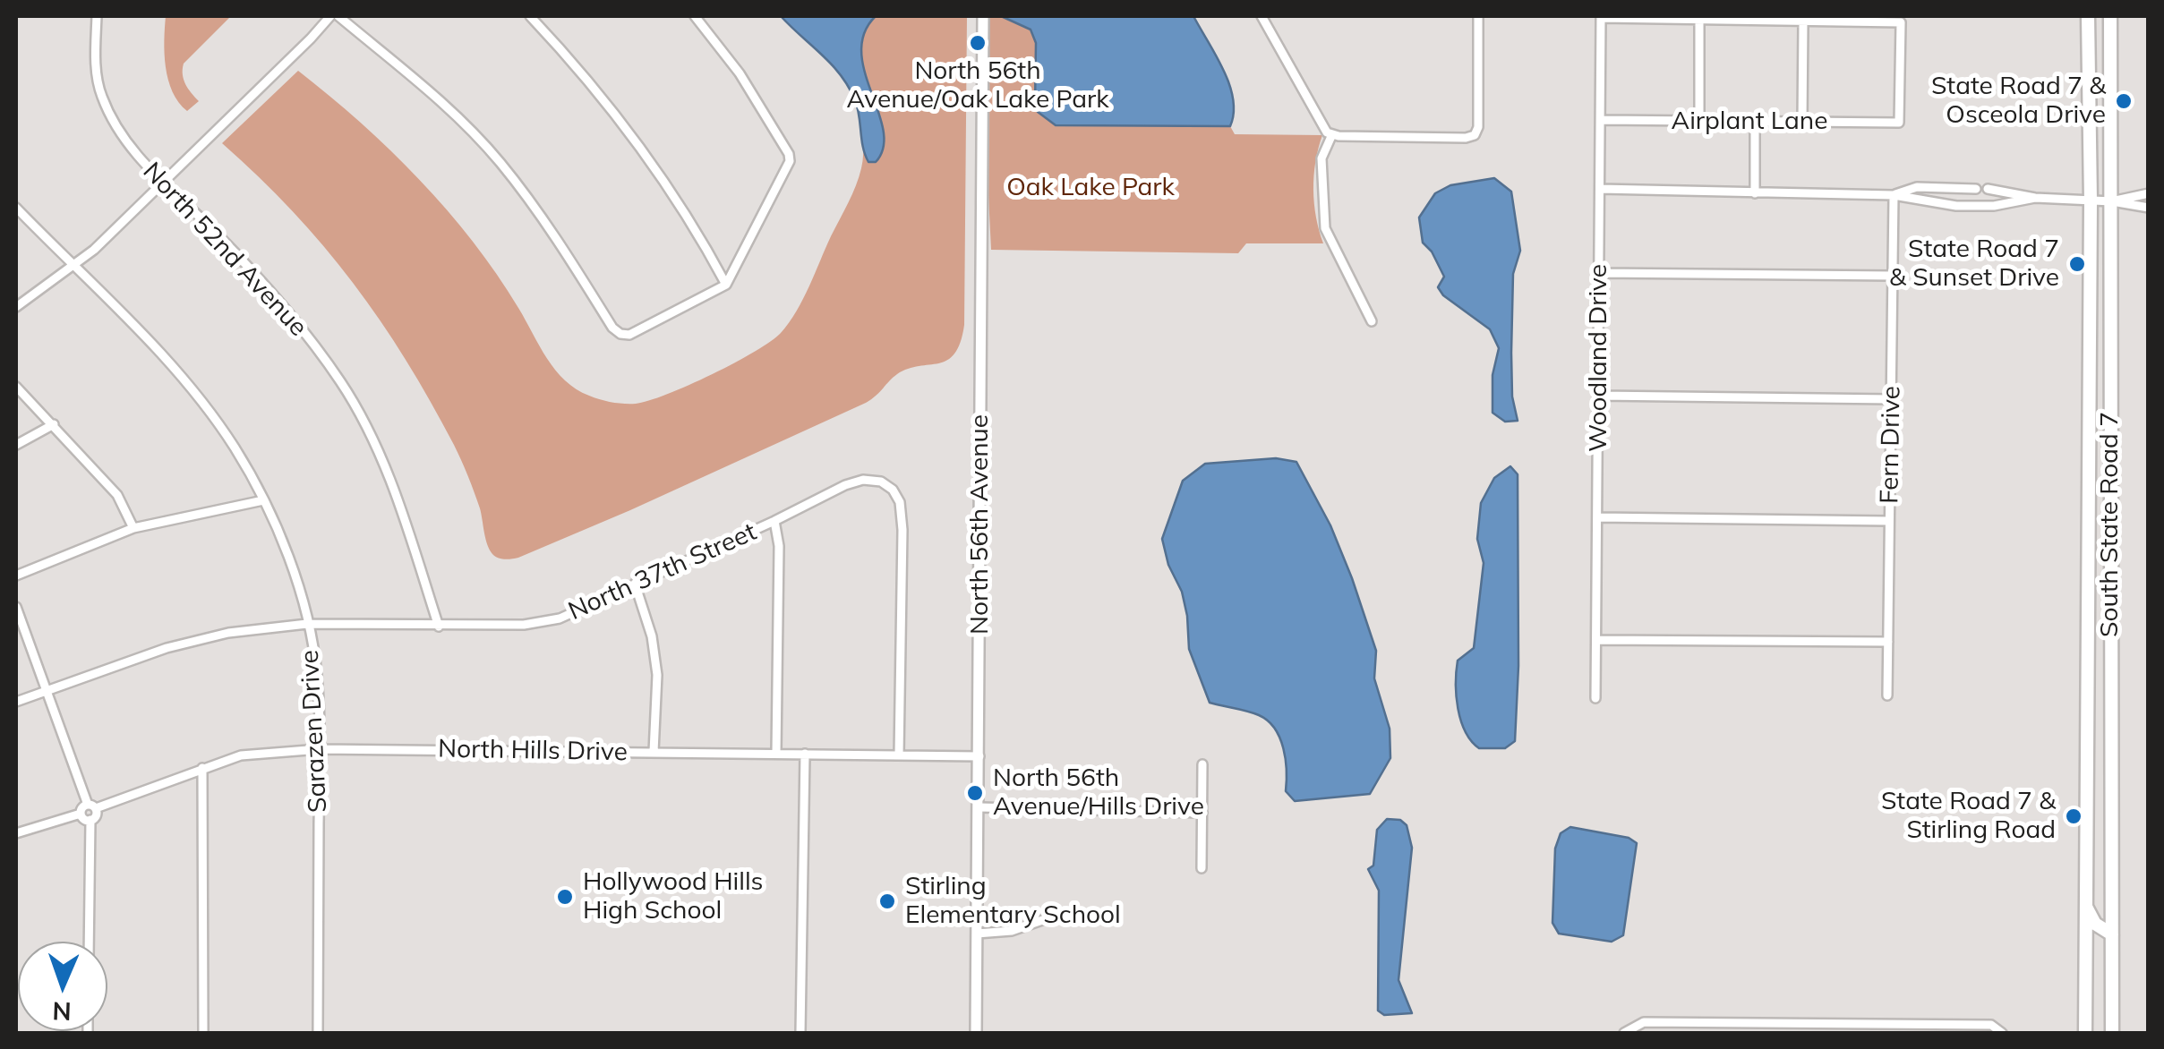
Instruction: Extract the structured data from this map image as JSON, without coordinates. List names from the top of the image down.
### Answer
{
  "streets": {
    "main road": ["South State Road 7"],
    "street": [
      "Airplant Lane",
      "North 52nd Avenue",
      "Woodland Drive",
      "Fern Drive",
      "North 56th Avenue",
      "North 37th Street",
      "Sarazen Drive",
      "North Hills Drive"
    ]
  },
  "crossings": [
    ["Airplant Lane", "Woodland Drive"],
    ["North 52nd Avenue", "North 37th Street"],
    ["North 56th Avenue", "North Hills Drive"],
    ["North 37th Street", "Sarazen Drive"],
    ["North 37th Street", "North Hills Drive"],
    ["Sarazen Drive", "North Hills Drive"]
  ],
  "parks": ["Oak Lake Park"],
  "places": [
    "North 56th Avenue/Oak Lake Park",
    "State Road 7 & Osceola Drive",
    "State Road 7 & Sunset Drive",
    "North 56th Avenue/Hills Drive",
    "State Road 7 & Stirling Road",
    "Hollywood Hills High School",
    "Stirling Elementary School"
  ],
  "north": "bottom"
}
